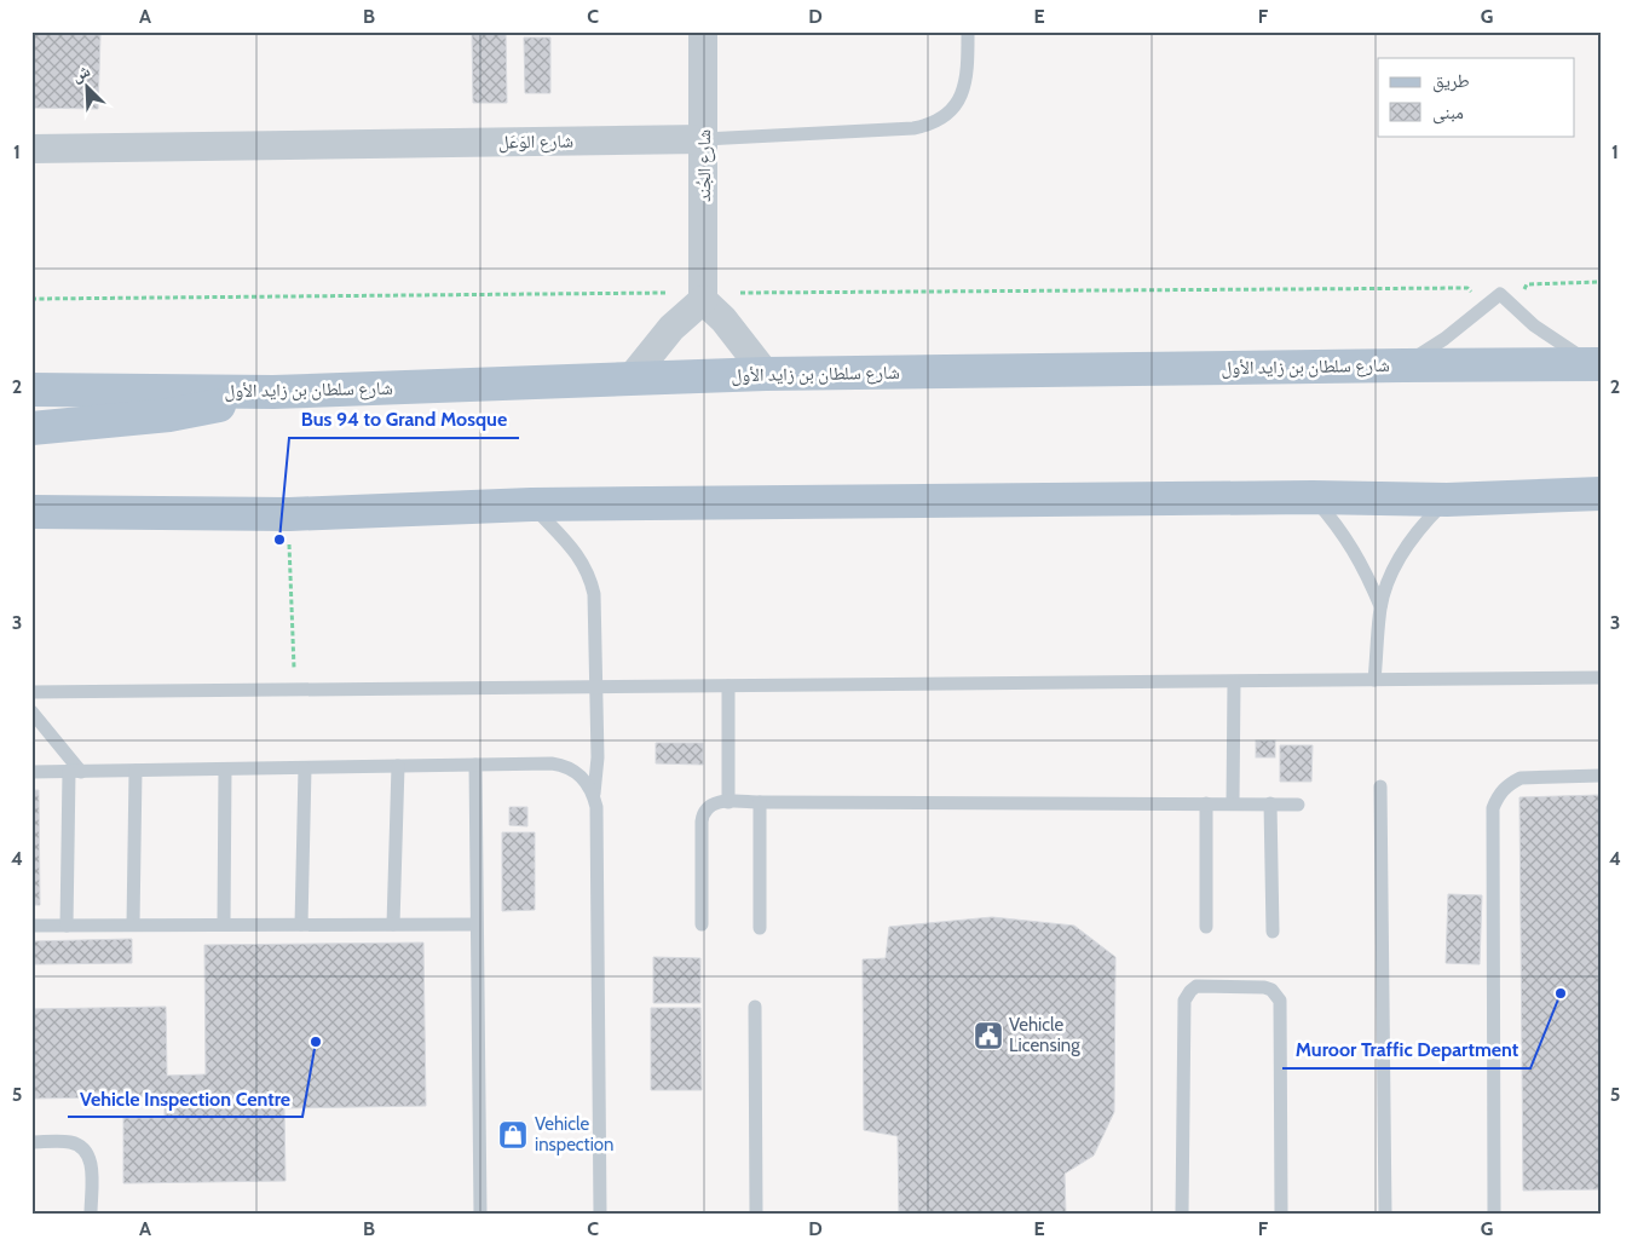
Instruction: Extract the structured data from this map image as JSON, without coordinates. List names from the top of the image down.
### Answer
{
  "streets": {
    "main road": ["شارع سلطان بن زايد الأول"],
    "street": ["شارع الوَعَل", "شارع الجُند"]
  },
  "crossings": [
    ["شارع الوَعَل", "شارع الجُند"]
  ],
  "places": {
    "other": ["Bus 94 to Grand Mosque", "Muroor Traffic Department", "Vehicle Inspection Centre"],
    "public building": ["Vehicle Licensing"],
    "shop": ["Vehicle inspection"]
  },
  "legend": ["طريق", "مبنى"],
  "north": "top left",
  "grid": {
    "columns": [
      "A",
      "B",
      "C",
      "D",
      "E",
      "F",
      "G"
    ],
    "rows": [
      "1",
      "2",
      "3",
      "4",
      "5"
    ]
  }
}
